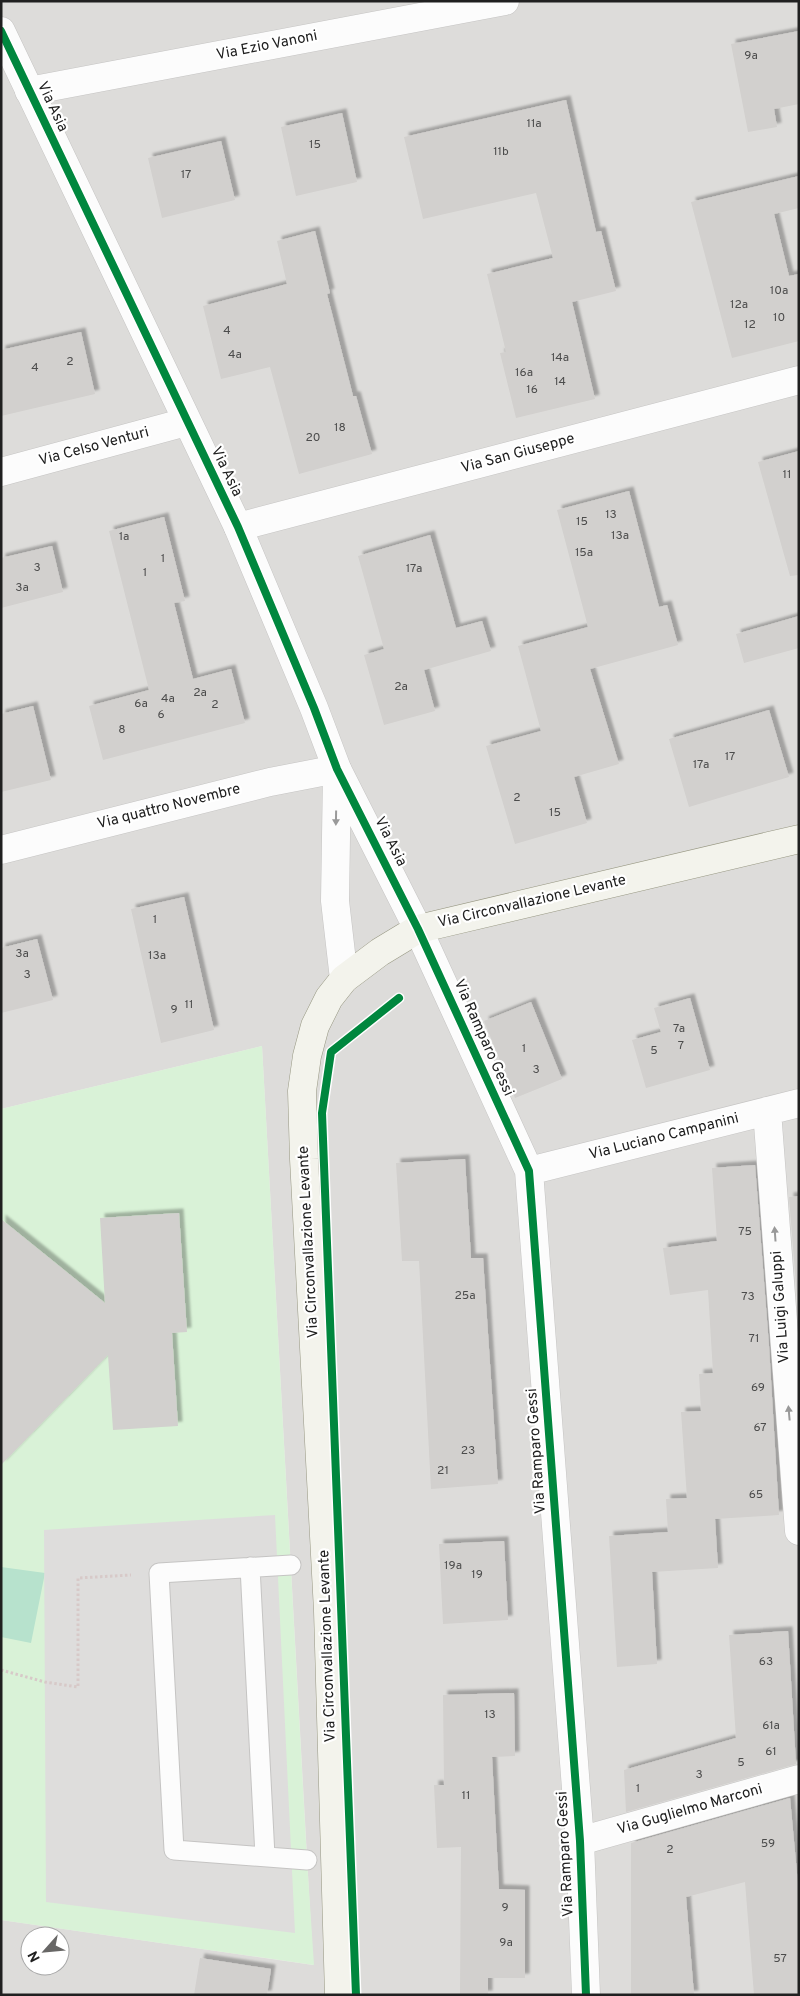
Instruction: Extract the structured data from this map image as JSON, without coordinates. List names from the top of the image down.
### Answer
{
  "streets": {
    "main road": ["Via Circonvallazione Levante"],
    "street": [
      "Via Ezio Vanoni",
      "Via Asia",
      "Via Celso Venturi",
      "Via San Giuseppe",
      "Via quattro Novembre",
      "Via Ramparo Gessi",
      "Via Luciano Campanini",
      "Via Luigi Galuppi",
      "Via Guglielmo Marconi"
    ]
  },
  "crossings": [
    ["Via Ezio Vanoni", "Via Asia"],
    ["Via Asia", "Via Celso Venturi"],
    ["Via Asia", "Via San Giuseppe"],
    ["Via Asia", "Via quattro Novembre"],
    ["Via Asia", "Via Circonvallazione Levante"],
    ["Via Asia", "Via Ramparo Gessi"],
    ["Via Circonvallazione Levante", "Via Ramparo Gessi"],
    ["Via Ramparo Gessi", "Via Luciano Campanini"],
    ["Via Ramparo Gessi", "Via Guglielmo Marconi"],
    ["Via Luciano Campanini", "Via Luigi Galuppi"]
  ],
  "one_way": ["Via Luigi Galuppi"],
  "house_numbers": [
    "9a",
    "11a",
    "15",
    "11b",
    "17",
    "10a",
    "12a",
    "10",
    "12",
    "4",
    "4a",
    "14a",
    "2",
    "4",
    "16a",
    "14",
    "16",
    "18",
    "20",
    "11",
    "13",
    "15",
    "13a",
    "1a",
    "15a",
    "1",
    "3",
    "17a",
    "1",
    "3a",
    "2a",
    "2a",
    "4a",
    "6a",
    "2",
    "6",
    "8",
    "17",
    "17a",
    "2",
    "15",
    "1",
    "3a",
    "13a",
    "3",
    "11",
    "9",
    "7a",
    "7",
    "1",
    "5",
    "3",
    "75",
    "25a",
    "73",
    "71",
    "69",
    "67",
    "23",
    "21",
    "65",
    "19a",
    "19",
    "63",
    "13",
    "61a",
    "61",
    "5",
    "3",
    "1",
    "11",
    "59",
    "2",
    "9",
    "9a",
    "57"
  ],
  "north": "bottom left"
}
